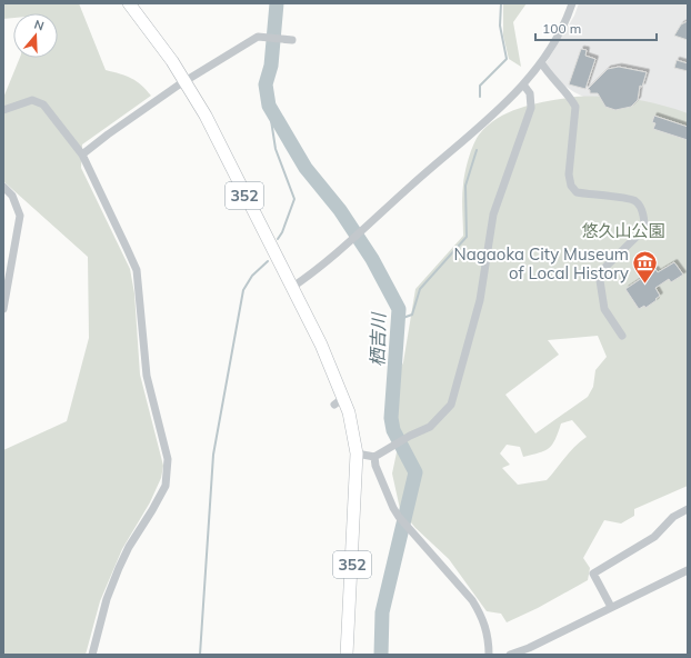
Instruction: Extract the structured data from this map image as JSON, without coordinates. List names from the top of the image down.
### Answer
{
  "streets": {
    "highway": ["352"]
  },
  "water": ["栖吉川"],
  "parks": ["悠久山公園"],
  "places": {
    "museum": ["Nagaoka City Museum of Local History"]
  },
  "scale_bar": "100 m",
  "north": "top"
}
